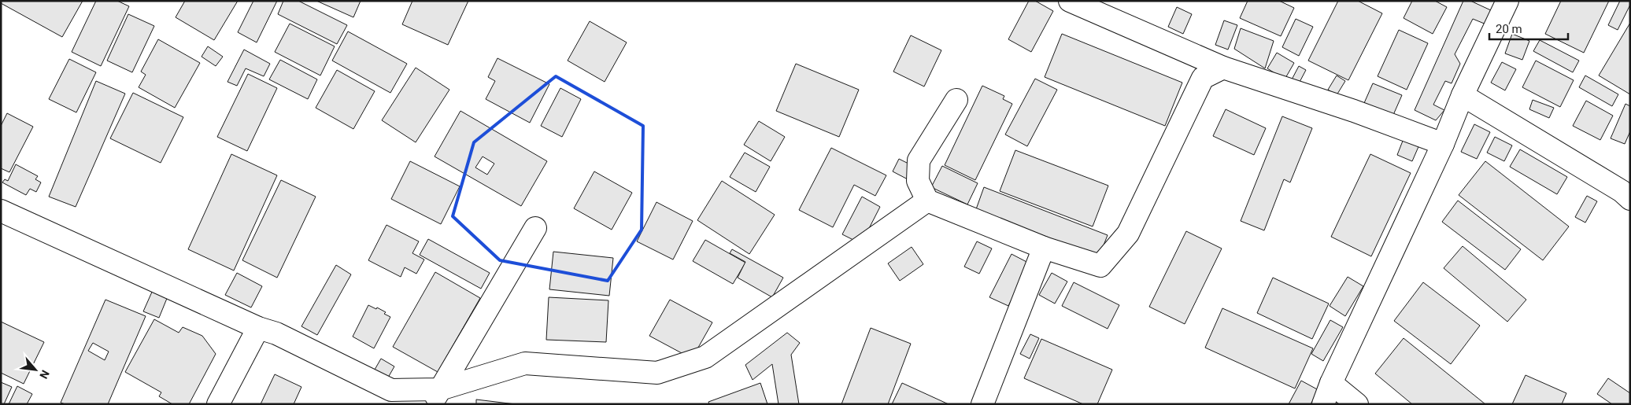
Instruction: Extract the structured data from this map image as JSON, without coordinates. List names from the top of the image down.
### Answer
{
  "scale_bar": "20 m",
  "north": "bottom right"
}
